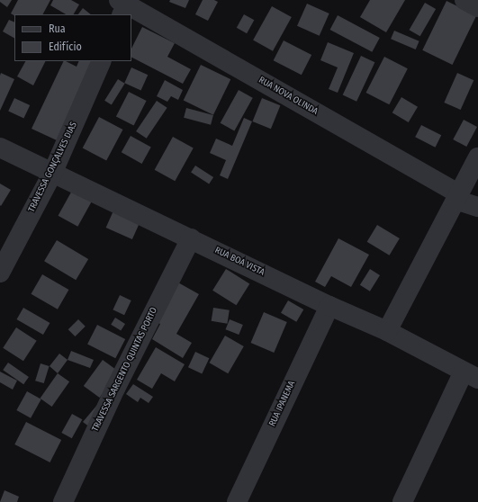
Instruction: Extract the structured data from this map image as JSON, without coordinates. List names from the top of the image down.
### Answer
{
  "streets": {
    "street": [
      "RUA NOVA OLINDA",
      "TRAVESSA GONÇALVES DIAS",
      "RUA BOA VISTA",
      "TRAVESSA SARGENTO QUINTAS PORTO",
      "RUA IPANEMA"
    ]
  },
  "crossings": [
    ["TRAVESSA GONÇALVES DIAS", "RUA BOA VISTA"],
    ["RUA BOA VISTA", "TRAVESSA SARGENTO QUINTAS PORTO"],
    ["RUA BOA VISTA", "RUA IPANEMA"]
  ],
  "legend": ["Rua", "Edifício"]
}
